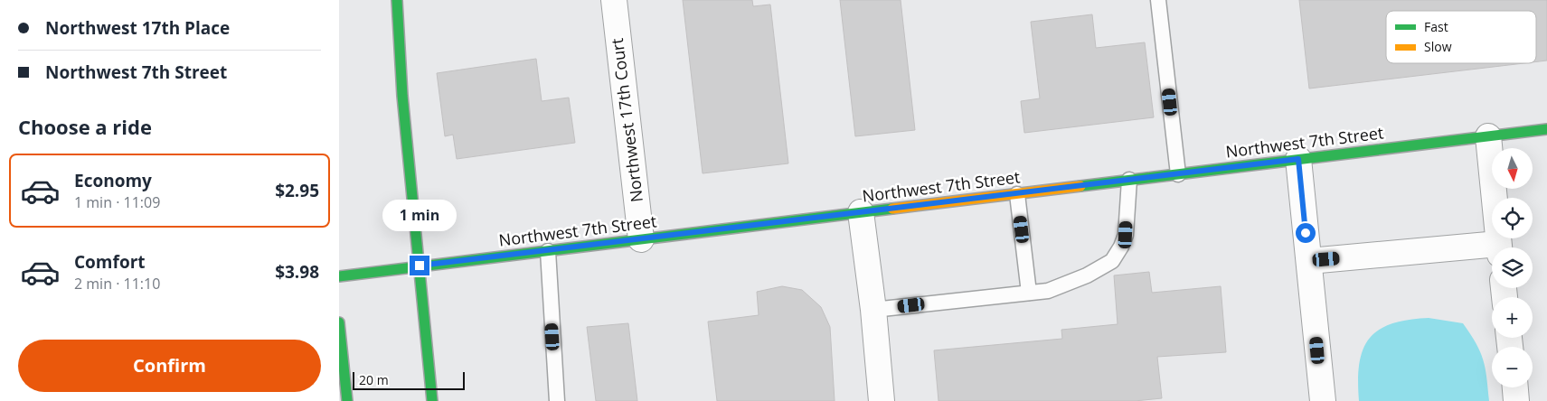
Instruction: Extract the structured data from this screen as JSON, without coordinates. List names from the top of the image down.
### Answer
{
  "streets": {
    "main road": ["Northwest 7th Street"],
    "street": ["Northwest 17th Court"]
  },
  "crossings": [
    ["Northwest 17th Court", "Northwest 7th Street"]
  ],
  "legend": ["Fast", "Slow"],
  "scale_bar": "20 m",
  "north": "bottom",
  "page": {
    "banner": ["Northwest 17th Place", "Northwest 7th Street"],
    "heading": "Choose a ride",
    "map_buttons": ["+", "−"],
    "list": [
      {
        "name": "Economy",
        "note": "1 min · 11:09",
        "value": "$2.95"
      },
      {
        "name": "Comfort",
        "note": "2 min · 11:10",
        "value": "$3.98"
      }
    ],
    "bubble": "1 min",
    "buttons": "Confirm",
    "scale": "20 m"
  }
}
